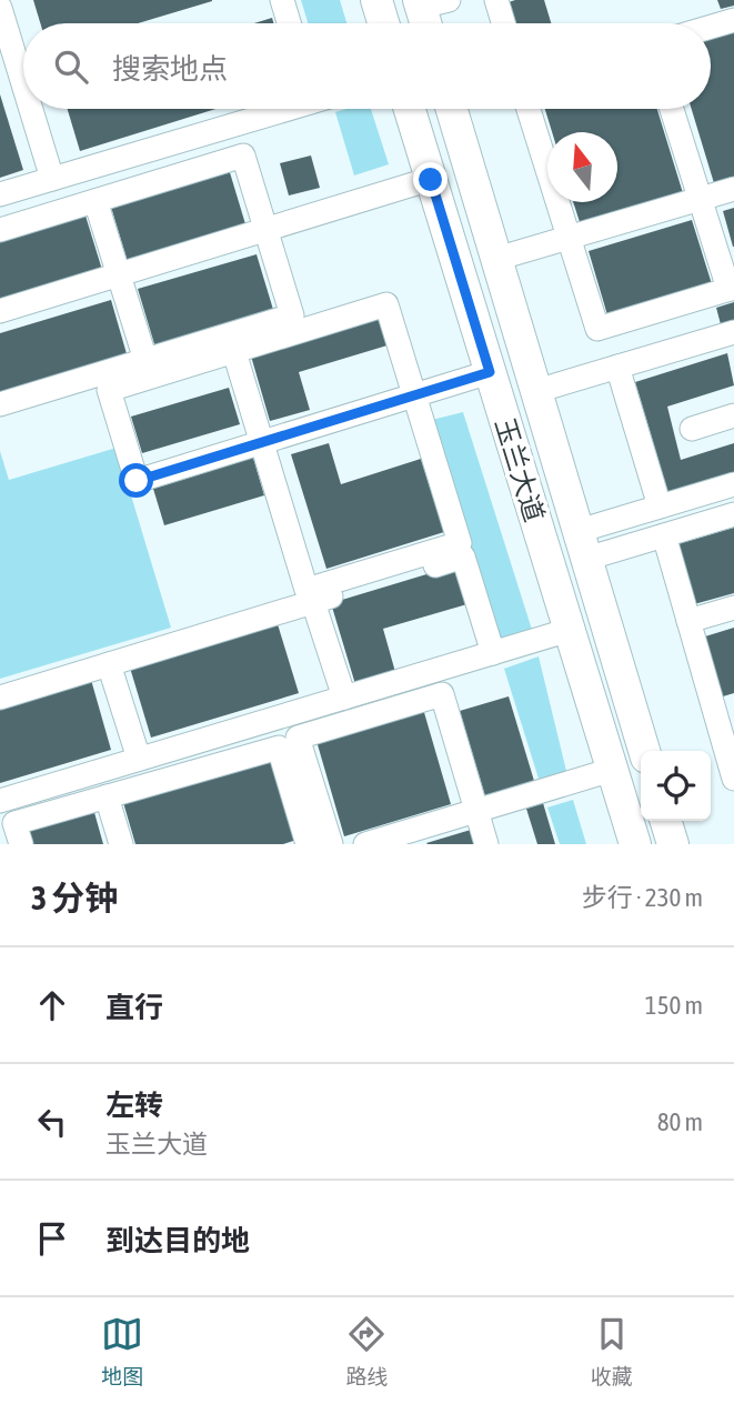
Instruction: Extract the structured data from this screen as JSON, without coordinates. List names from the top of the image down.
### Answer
{
  "streets": {
    "main road": ["玉兰大道"]
  },
  "north": "top",
  "page": {
    "search": "搜索地点",
    "heading": ["3 分钟", "步行 · 230 m"],
    "list": [
      ["直行", "150 m"],
      ["左转", "玉兰大道", "80 m"],
      "到达目的地"
    ],
    "nav": ["地图", "路线", "收藏"]
  }
}
